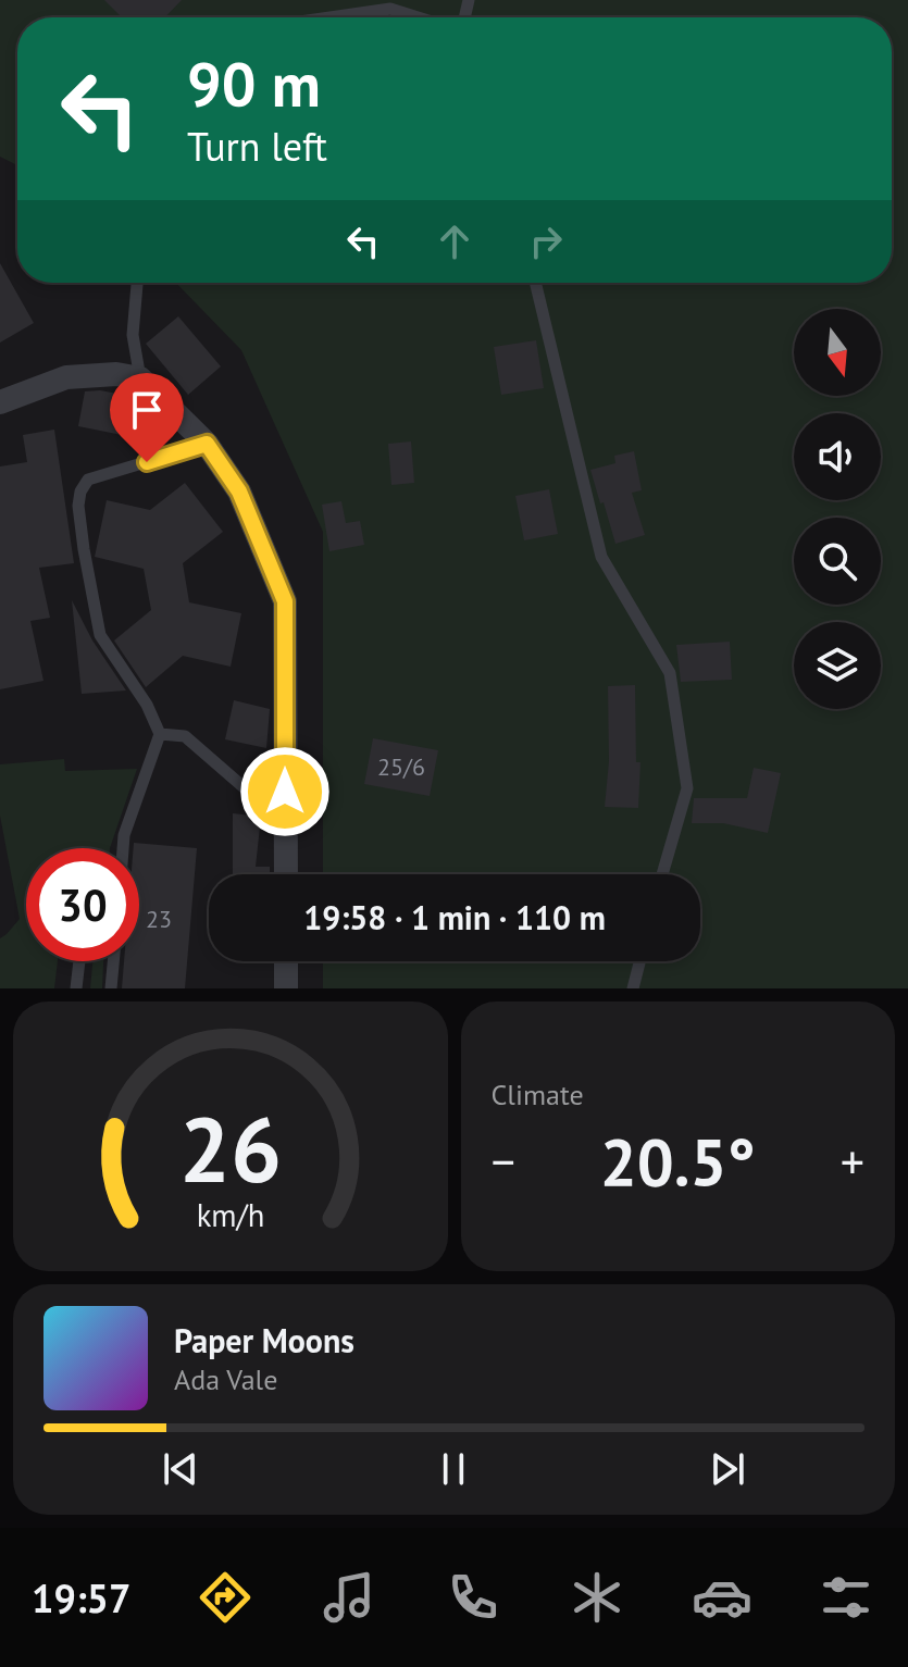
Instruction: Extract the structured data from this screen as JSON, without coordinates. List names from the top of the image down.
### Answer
{
  "house_numbers": ["25/6", "23"],
  "north": "bottom",
  "page": {
    "turn": ["90 m", "Turn left"],
    "limit": "30",
    "trip": "19:58 · 1 min · 110 m",
    "tile": "Climate",
    "heat": ["−", "20.5°", "+"],
    "song": ["Paper Moons", "Ada Vale"],
    "tabs": "19:57",
    "gauge": ["26", "km/h"]
  }
}
